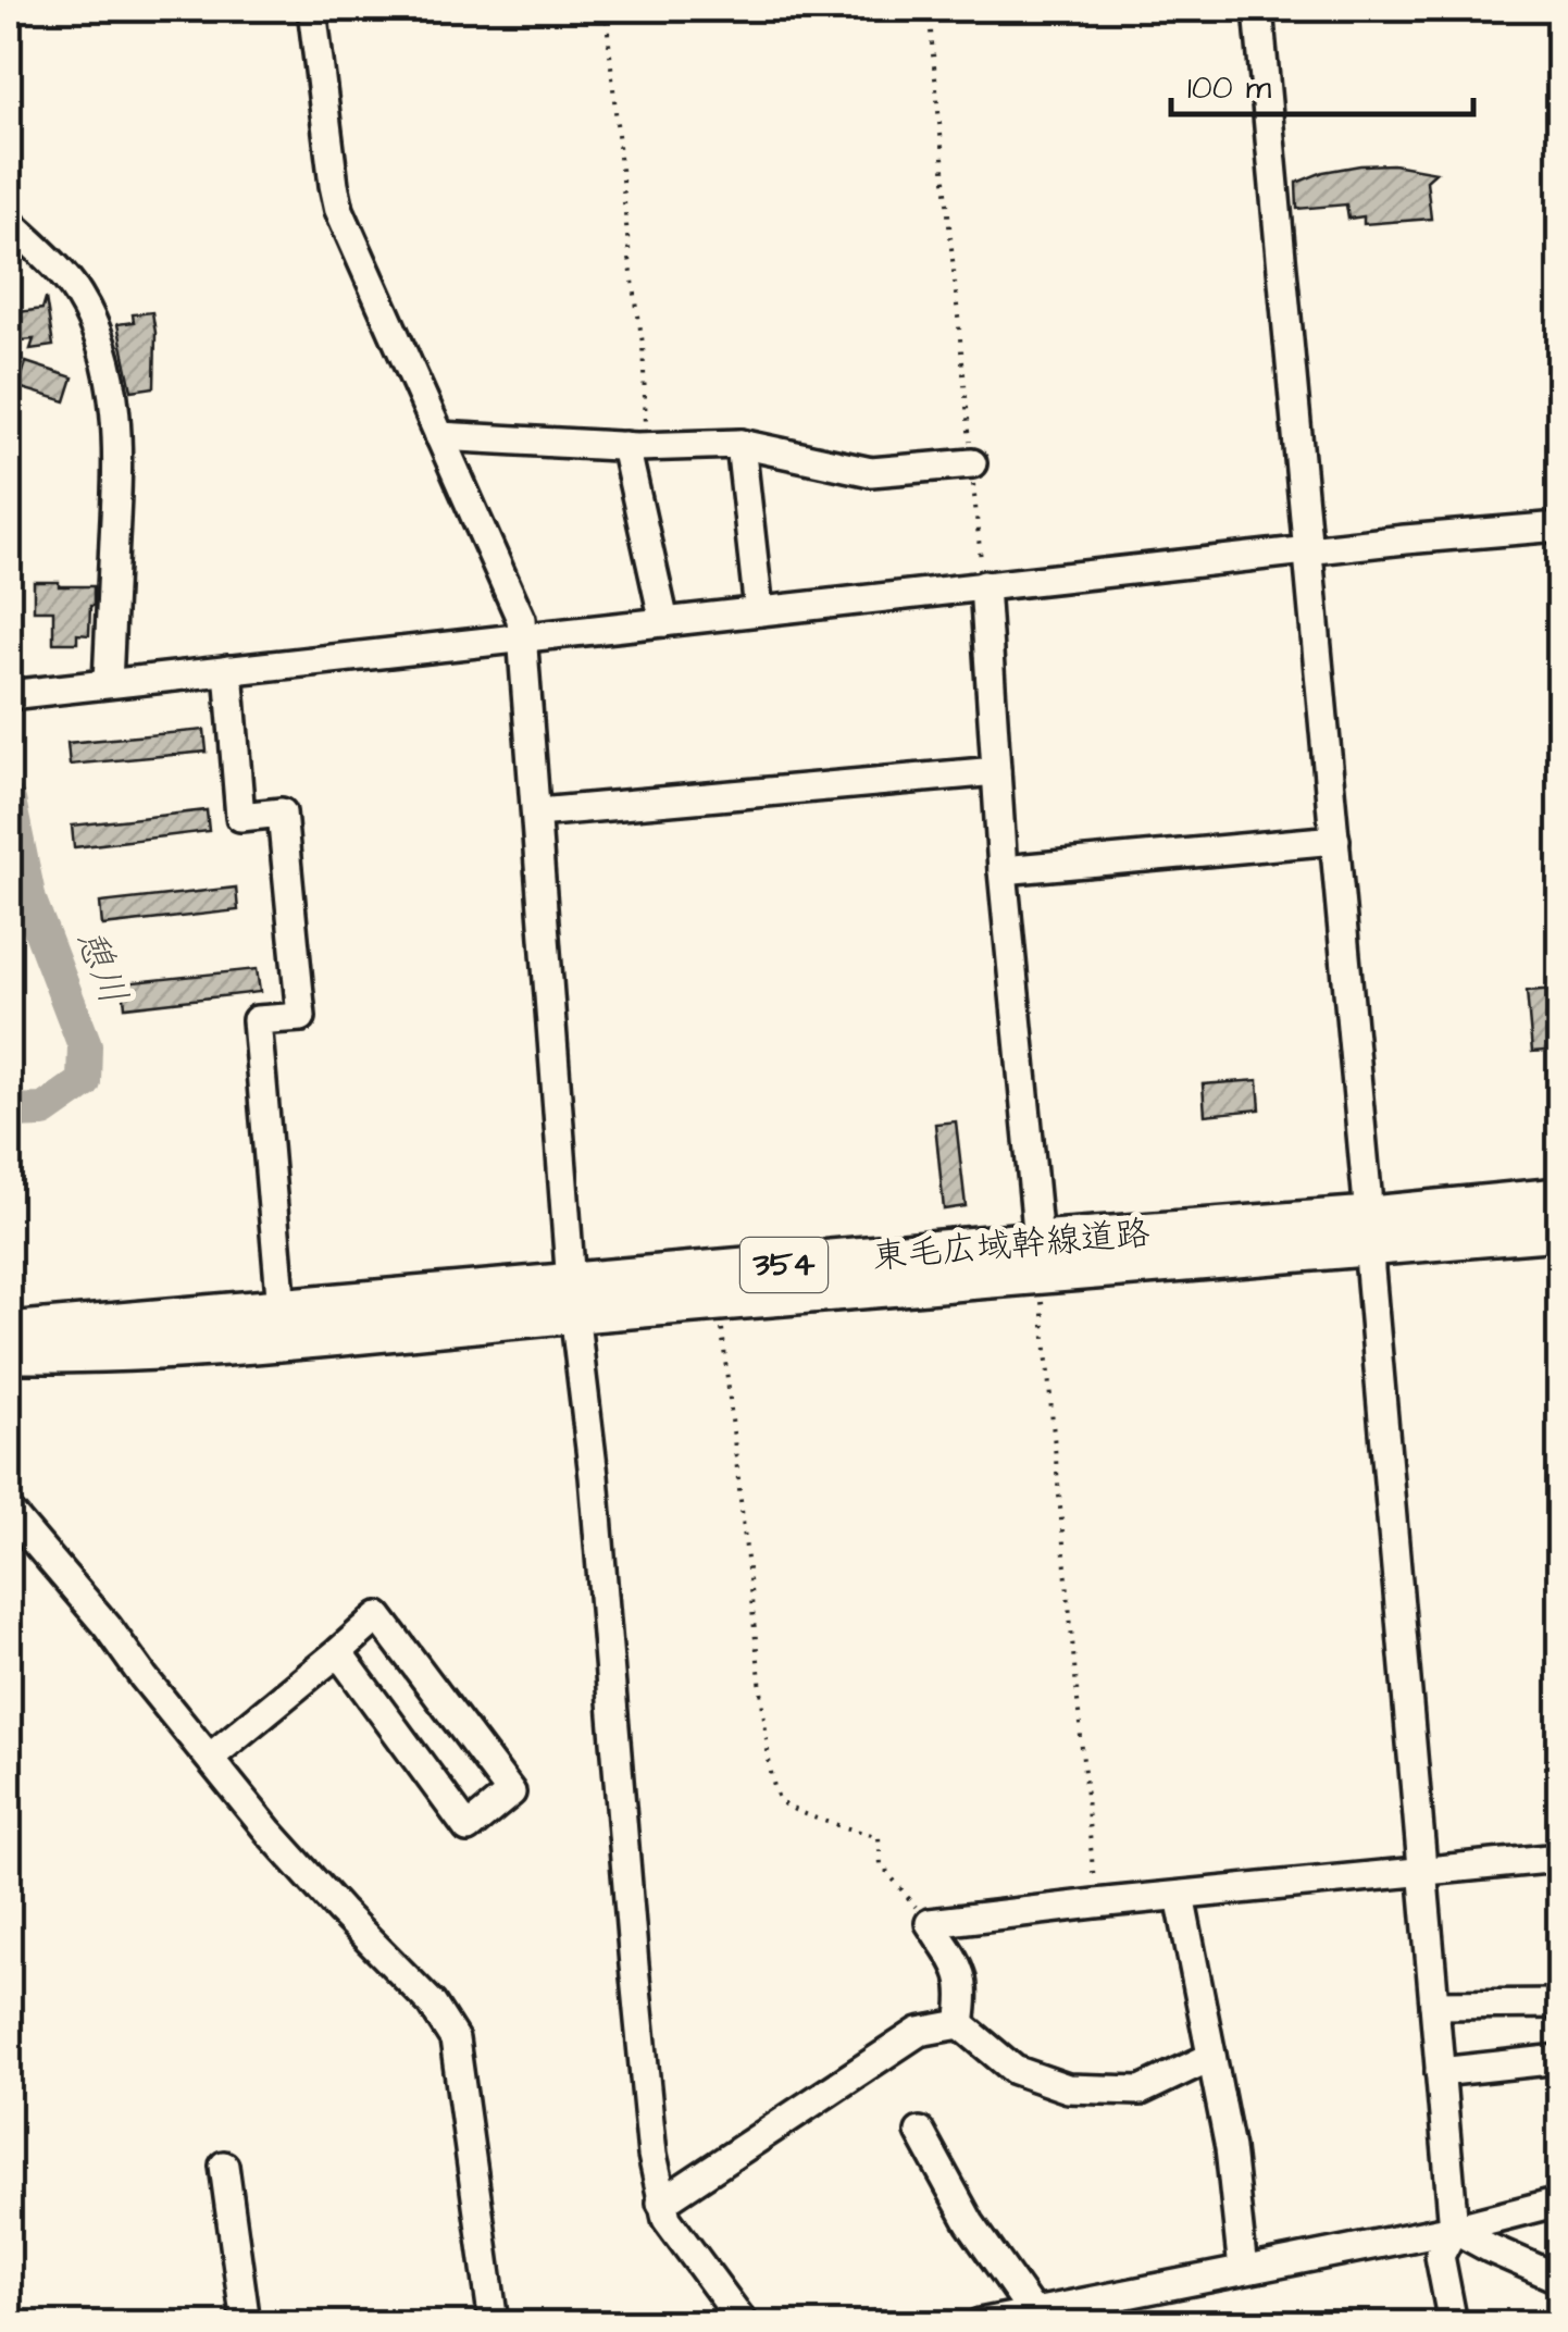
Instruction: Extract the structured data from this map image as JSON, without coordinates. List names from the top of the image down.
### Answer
{
  "streets": {
    "highway": ["東毛広域幹線道路", "354"]
  },
  "water": ["憩川"],
  "scale_bar": "100 m"
}
